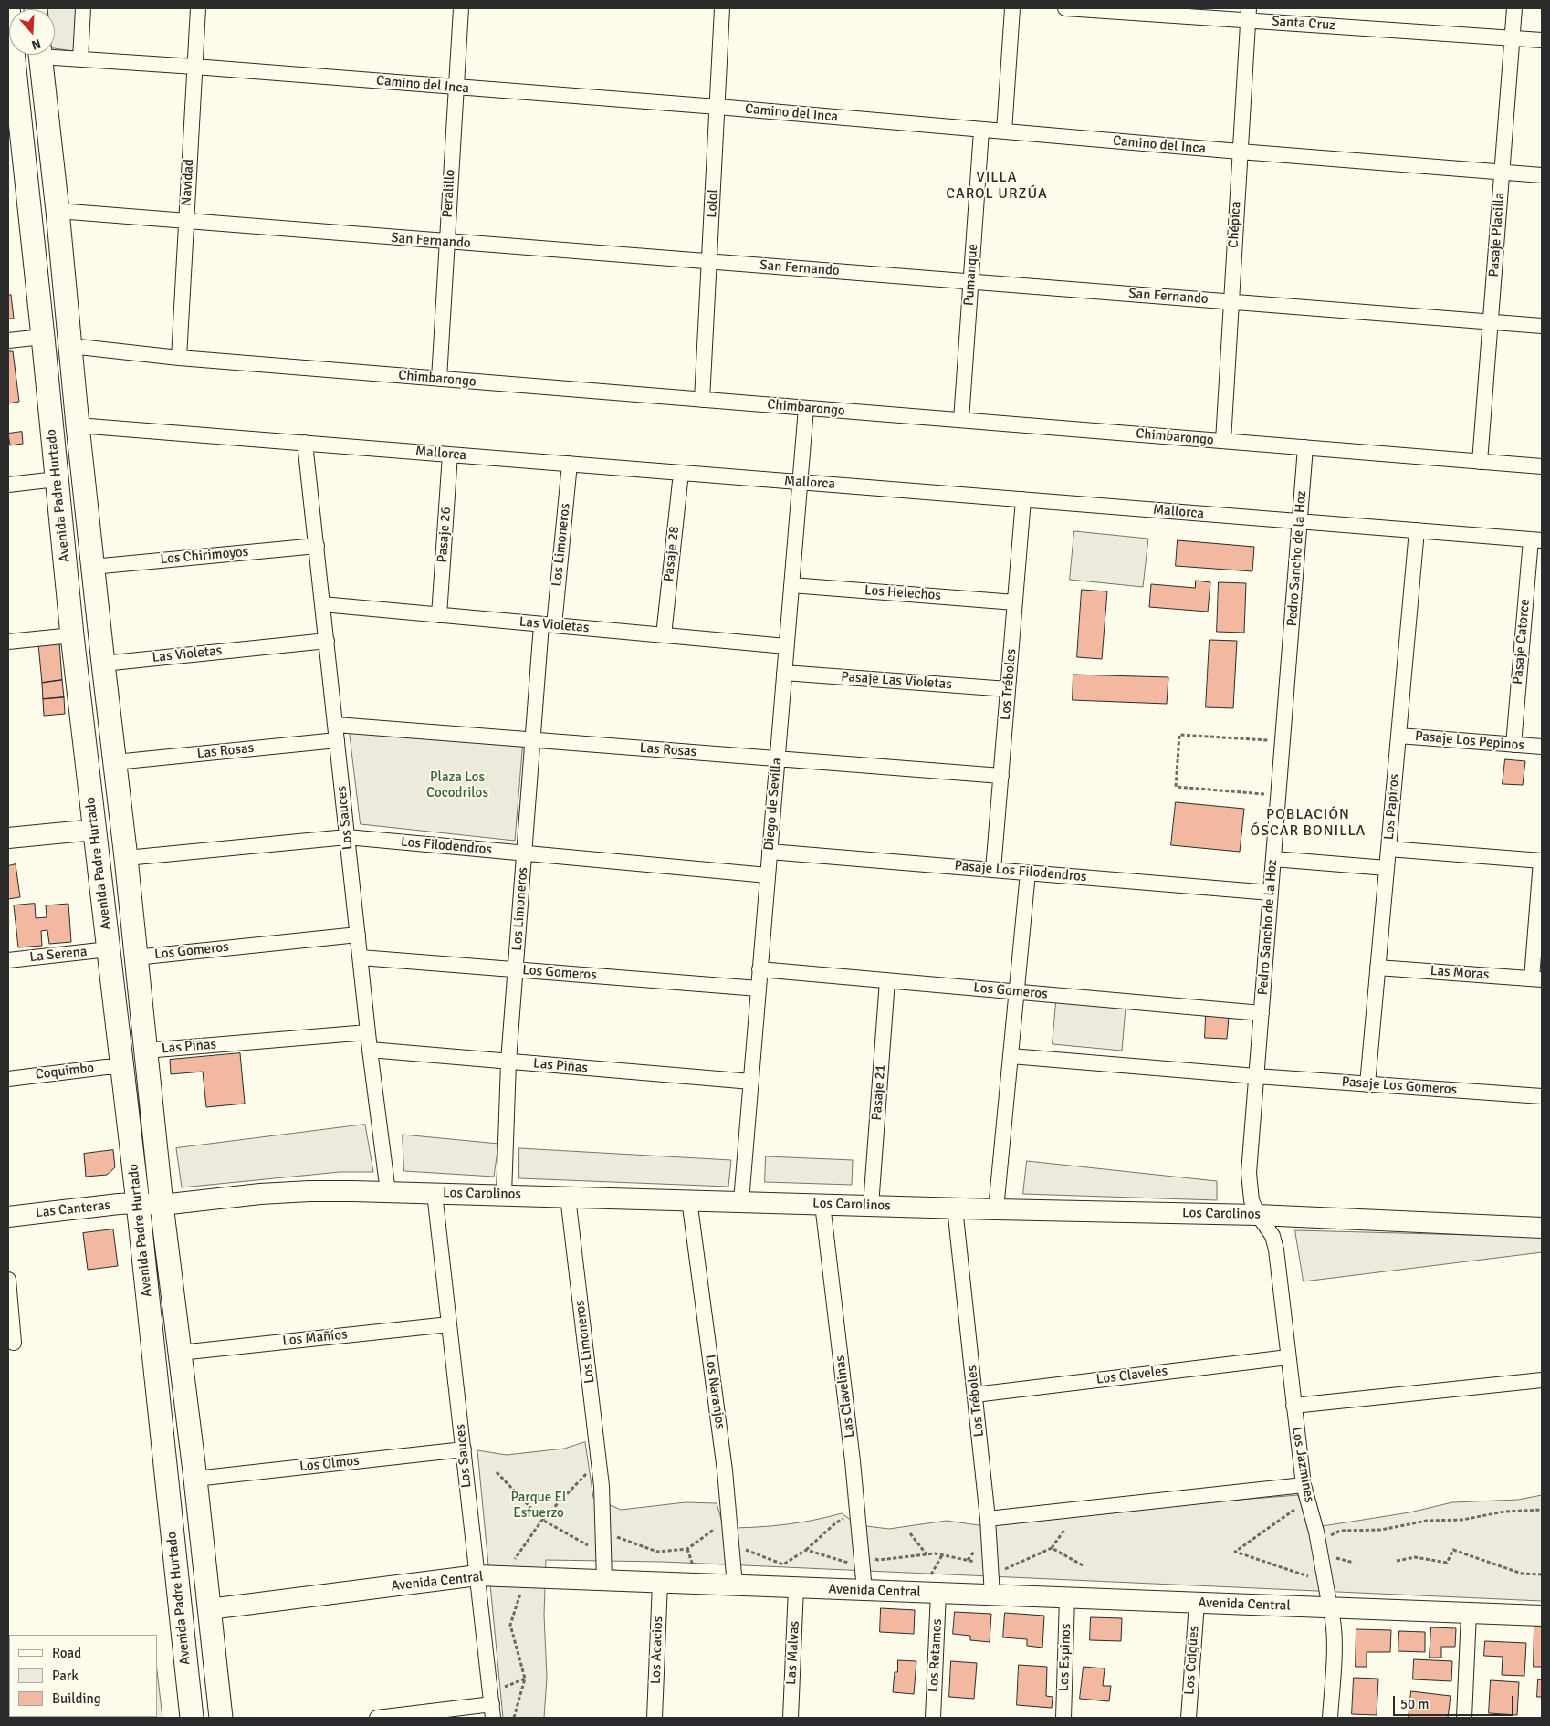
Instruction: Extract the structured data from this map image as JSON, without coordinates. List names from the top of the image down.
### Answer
{
  "streets": {
    "main road": ["Avenida Padre Hurtado"],
    "street": [
      "Santa Cruz",
      "Camino del Inca",
      "Navidad",
      "Peralillo",
      "Lolol",
      "Chépica",
      "Pasaje Placilla",
      "San Fernando",
      "Pumanque",
      "Chimbarongo",
      "Mallorca",
      "Pasaje 26",
      "Los Limoneros",
      "Pasaje 28",
      "Los Chirimoyos",
      "Pedro Sancho de la Hoz",
      "Los Helechos",
      "Las Violetas",
      "Pasaje Catorce",
      "Pasaje Las Violetas",
      "Los Tréboles",
      "Pasaje Los Pepinos",
      "Las Rosas",
      "Diego de Sevilla",
      "Los Papiros",
      "Los Sauces",
      "Los Filodendros",
      "Pasaje Los Filodendros",
      "Los Gomeros",
      "La Serena",
      "Las Moras",
      "Las Piñas",
      "Coquimbo",
      "Pasaje Los Gomeros",
      "Pasaje 21",
      "Los Carolinos",
      "Las Canteras",
      "Los Mañíos",
      "Los Claveles",
      "Los Naranjos",
      "Las Clavelinas",
      "Los Olmos",
      "Los Jazmines",
      "Avenida Central",
      "Los Acacios",
      "Las Malvas",
      "Los Retamos",
      "Los Espinos",
      "Los Coigües"
    ]
  },
  "crossings": [
    ["Santa Cruz", "Chépica"],
    ["Santa Cruz", "Pasaje Placilla"],
    ["Camino del Inca", "Navidad"],
    ["Camino del Inca", "Peralillo"],
    ["Camino del Inca", "Lolol"],
    ["Camino del Inca", "Chépica"],
    ["Camino del Inca", "Pasaje Placilla"],
    ["Camino del Inca", "Pumanque"],
    ["Navidad", "San Fernando"],
    ["Navidad", "Chimbarongo"],
    ["Peralillo", "San Fernando"],
    ["Peralillo", "Chimbarongo"],
    ["Lolol", "San Fernando"],
    ["Lolol", "Chimbarongo"],
    ["Chépica", "San Fernando"],
    ["Chépica", "Chimbarongo"],
    ["Pasaje Placilla", "San Fernando"],
    ["Pasaje Placilla", "Chimbarongo"],
    ["San Fernando", "Pumanque"],
    ["San Fernando", "Avenida Padre Hurtado"],
    ["Pumanque", "Chimbarongo"],
    ["Chimbarongo", "Avenida Padre Hurtado"],
    ["Chimbarongo", "Pedro Sancho de la Hoz"],
    ["Chimbarongo", "Diego de Sevilla"],
    ["Mallorca", "Avenida Padre Hurtado"],
    ["Mallorca", "Pasaje 26"],
    ["Mallorca", "Los Limoneros"],
    ["Mallorca", "Pasaje 28"],
    ["Mallorca", "Pedro Sancho de la Hoz"],
    ["Mallorca", "Pasaje Catorce"],
    ["Mallorca", "Los Tréboles"],
    ["Mallorca", "Diego de Sevilla"],
    ["Mallorca", "Los Papiros"],
    ["Mallorca", "Los Sauces"],
    ["Avenida Padre Hurtado", "Los Chirimoyos"],
    ["Avenida Padre Hurtado", "Las Violetas"],
    ["Avenida Padre Hurtado", "Las Rosas"],
    ["Avenida Padre Hurtado", "Los Filodendros"],
    ["Avenida Padre Hurtado", "Los Gomeros"],
    ["Avenida Padre Hurtado", "La Serena"],
    ["Avenida Padre Hurtado", "Las Piñas"],
    ["Avenida Padre Hurtado", "Coquimbo"],
    ["Avenida Padre Hurtado", "Los Carolinos"],
    ["Avenida Padre Hurtado", "Las Canteras"],
    ["Avenida Padre Hurtado", "Los Mañíos"],
    ["Avenida Padre Hurtado", "Los Olmos"],
    ["Avenida Padre Hurtado", "Avenida Central"],
    ["Pasaje 26", "Las Violetas"],
    ["Los Limoneros", "Las Violetas"],
    ["Los Limoneros", "Las Rosas"],
    ["Los Limoneros", "Los Filodendros"],
    ["Los Limoneros", "Los Gomeros"],
    ["Los Limoneros", "Las Piñas"],
    ["Los Limoneros", "Los Carolinos"],
    ["Pasaje 28", "Las Violetas"],
    ["Los Chirimoyos", "Los Sauces"],
    ["Pedro Sancho de la Hoz", "Pasaje Los Filodendros"],
    ["Pedro Sancho de la Hoz", "Los Gomeros"],
    ["Pedro Sancho de la Hoz", "Pasaje Los Gomeros"],
    ["Pedro Sancho de la Hoz", "Los Carolinos"],
    ["Pedro Sancho de la Hoz", "Los Jazmines"],
    ["Los Helechos", "Los Tréboles"],
    ["Los Helechos", "Diego de Sevilla"],
    ["Las Violetas", "Diego de Sevilla"],
    ["Las Violetas", "Los Sauces"],
    ["Pasaje Catorce", "Pasaje Los Pepinos"],
    ["Pasaje Las Violetas", "Los Tréboles"],
    ["Pasaje Las Violetas", "Diego de Sevilla"],
    ["Los Tréboles", "Las Rosas"],
    ["Los Tréboles", "Pasaje Los Filodendros"],
    ["Los Tréboles", "Los Carolinos"],
    ["Los Tréboles", "Los Claveles"],
    ["Los Tréboles", "Avenida Central"],
    ["Pasaje Los Pepinos", "Los Papiros"],
    ["Las Rosas", "Diego de Sevilla"],
    ["Las Rosas", "Los Sauces"],
    ["Diego de Sevilla", "Los Filodendros"],
    ["Diego de Sevilla", "Pasaje Los Filodendros"],
    ["Diego de Sevilla", "Los Gomeros"],
    ["Diego de Sevilla", "Las Piñas"],
    ["Diego de Sevilla", "Los Carolinos"],
    ["Los Papiros", "Las Moras"],
    ["Los Papiros", "Pasaje Los Gomeros"],
    ["Los Sauces", "Los Filodendros"],
    ["Los Sauces", "Los Gomeros"],
    ["Los Sauces", "Las Piñas"],
    ["Los Sauces", "Los Carolinos"],
    ["Los Sauces", "Los Mañíos"],
    ["Los Sauces", "Los Olmos"],
    ["Los Sauces", "Avenida Central"],
    ["Los Gomeros", "Pasaje 21"],
    ["Pasaje 21", "Los Carolinos"],
    ["Los Carolinos", "Las Canteras"],
    ["Los Carolinos", "Los Naranjos"],
    ["Los Carolinos", "Las Clavelinas"],
    ["Los Carolinos", "Los Jazmines"],
    ["Los Claveles", "Los Jazmines"],
    ["Los Naranjos", "Avenida Central"],
    ["Las Clavelinas", "Avenida Central"],
    ["Los Jazmines", "Avenida Central"],
    ["Avenida Central", "Los Acacios"],
    ["Avenida Central", "Las Malvas"],
    ["Avenida Central", "Los Retamos"],
    ["Avenida Central", "Los Espinos"],
    ["Avenida Central", "Los Coigües"]
  ],
  "districts": ["VILLA CAROL URZÚA", "POBLACIÓN ÓSCAR BONILLA"],
  "parks": ["Plaza Los Cocodrilos", "Parque El Esfuerzo"],
  "legend": ["Road", "Park", "Building"],
  "scale_bar": "50 m",
  "north": "bottom"
}
